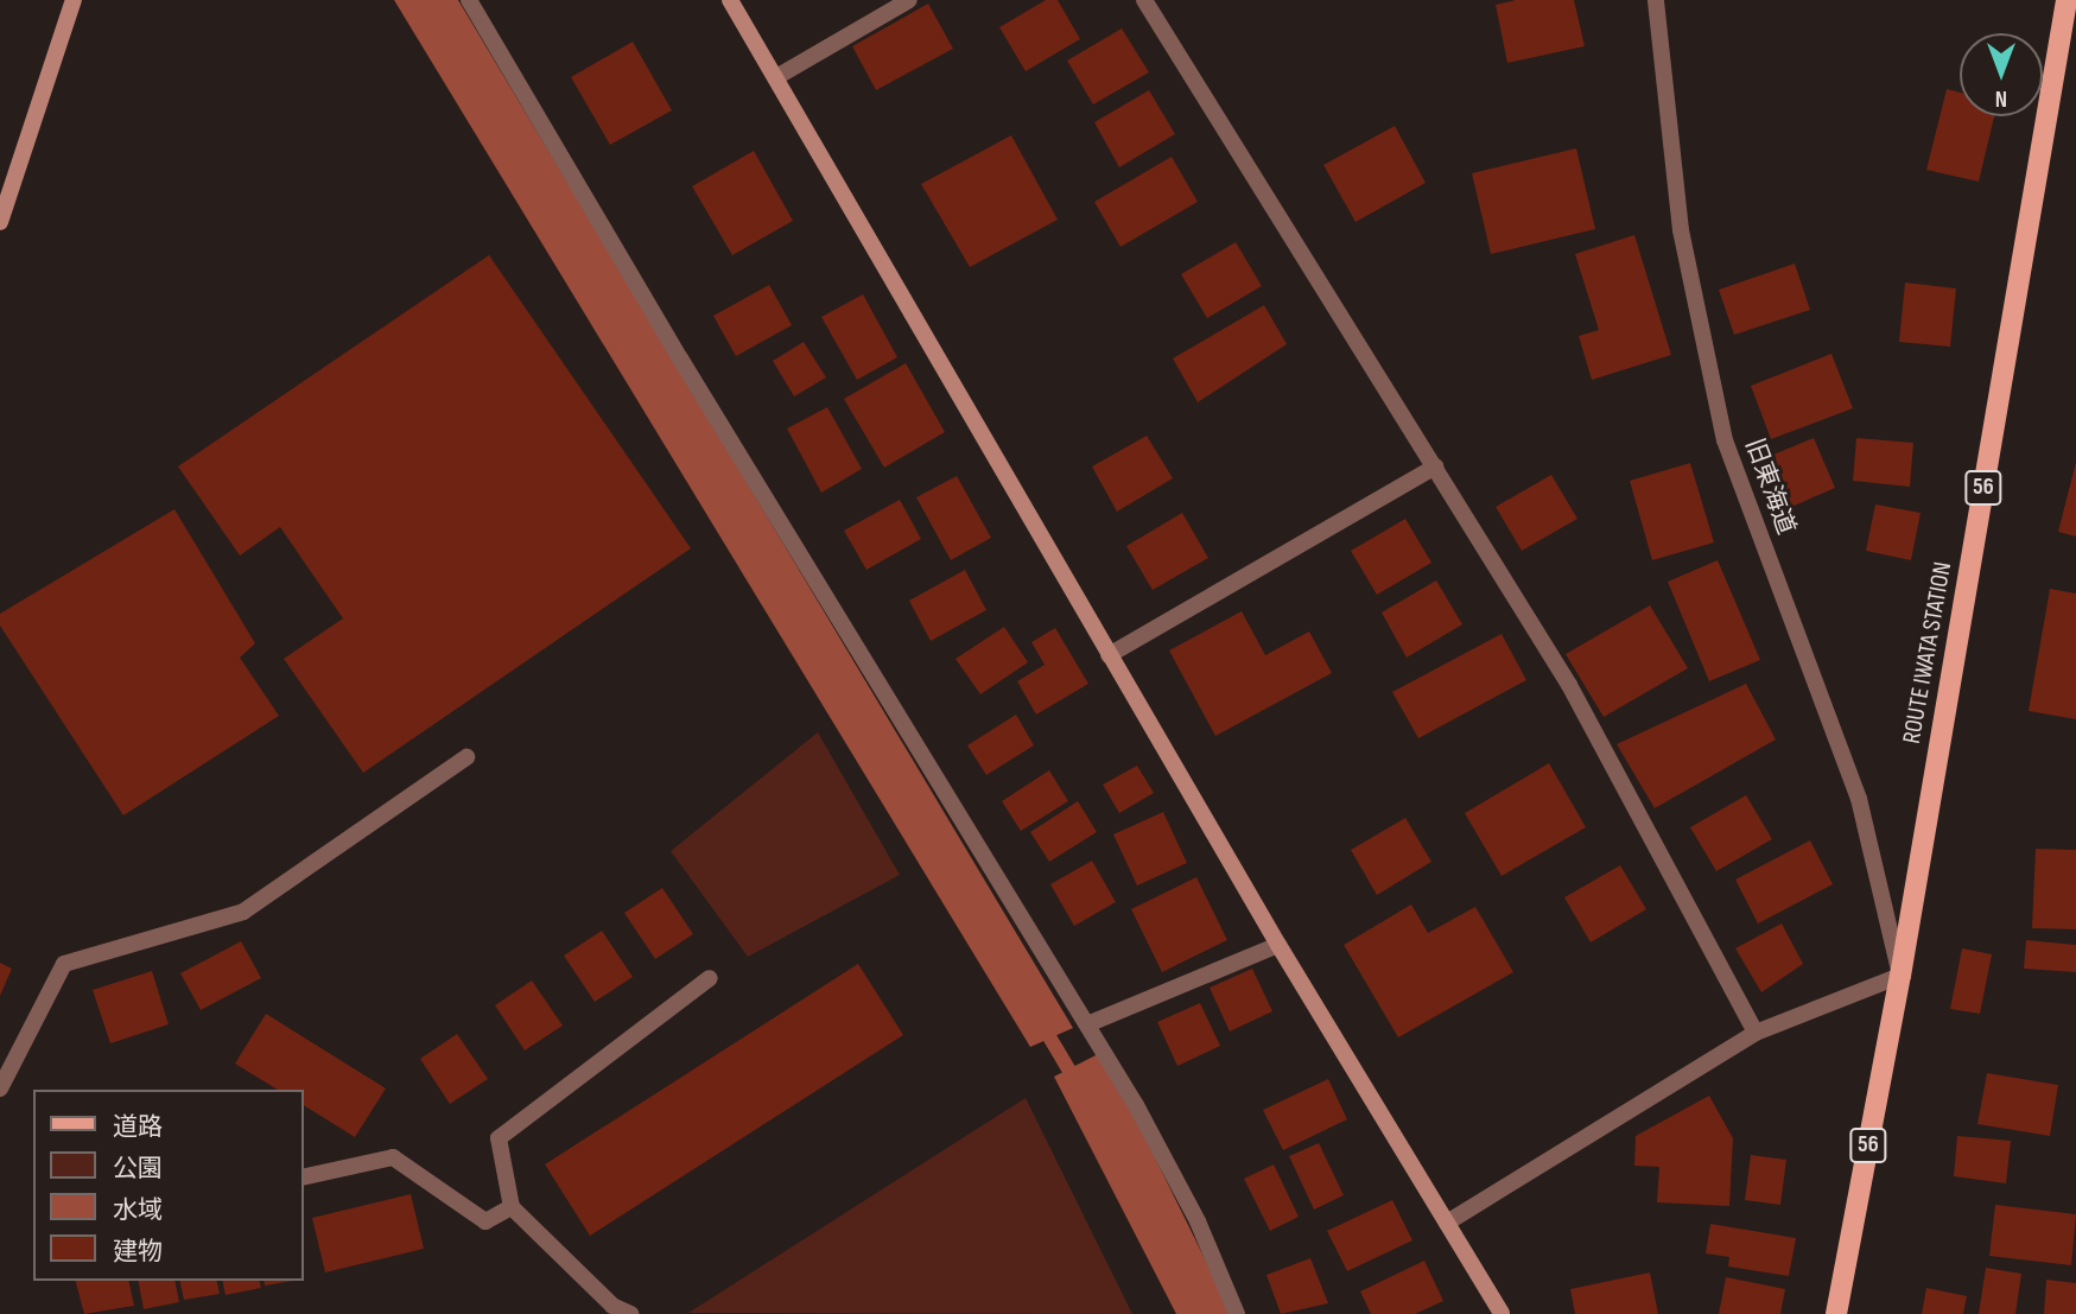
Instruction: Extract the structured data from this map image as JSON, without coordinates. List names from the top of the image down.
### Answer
{
  "streets": {
    "main road": ["56", "ROUTE IWATA STATION"],
    "street": ["旧東海道"]
  },
  "crossings": [
    ["旧東海道", "ROUTE IWATA STATION"]
  ],
  "legend": [
    "道路",
    "公園",
    "水域",
    "建物"
  ],
  "north": "bottom"
}
